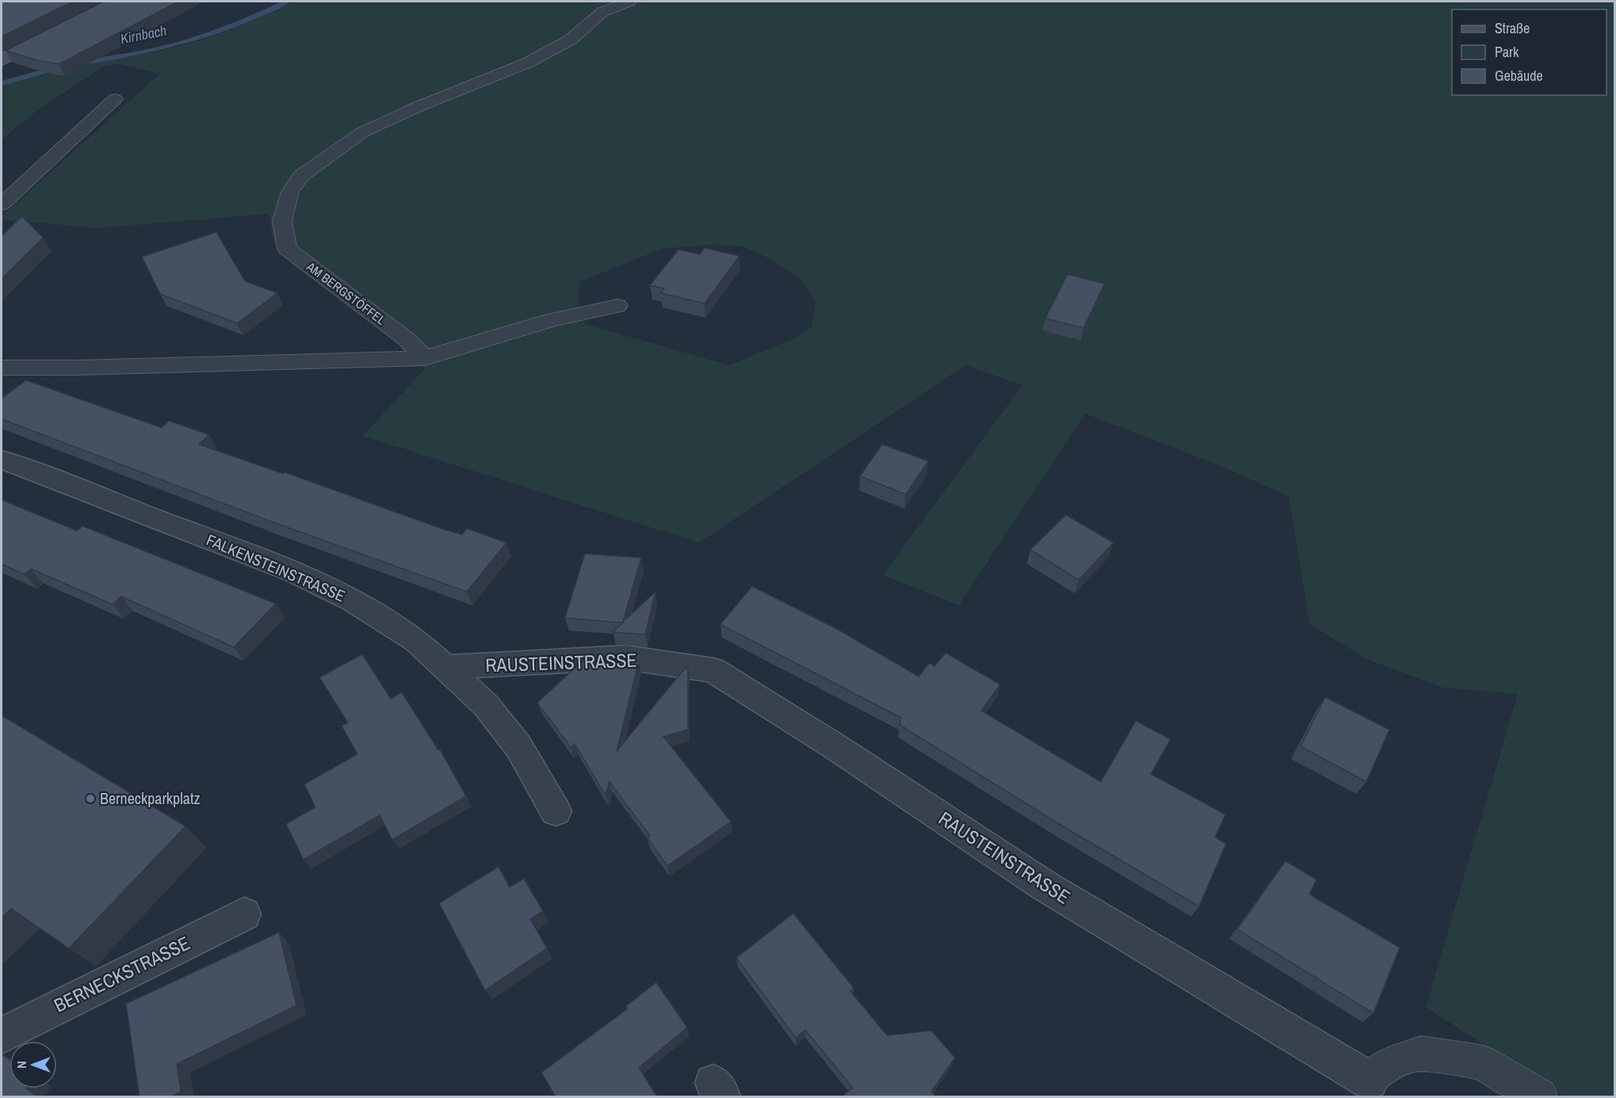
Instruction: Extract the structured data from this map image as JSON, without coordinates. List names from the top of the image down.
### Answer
{
  "streets": {
    "street": ["FALKENSTEINSTRASSE", "RAUSTEINSTRASSE", "BERNECKSTRASSE"],
    "lane": ["AM BERGSTÖFFEL"]
  },
  "crossings": [
    ["FALKENSTEINSTRASSE", "RAUSTEINSTRASSE"]
  ],
  "water": ["Kirnbach"],
  "places": ["Berneckparkplatz"],
  "legend": ["Straße", "Park", "Gebäude"],
  "north": "left"
}
